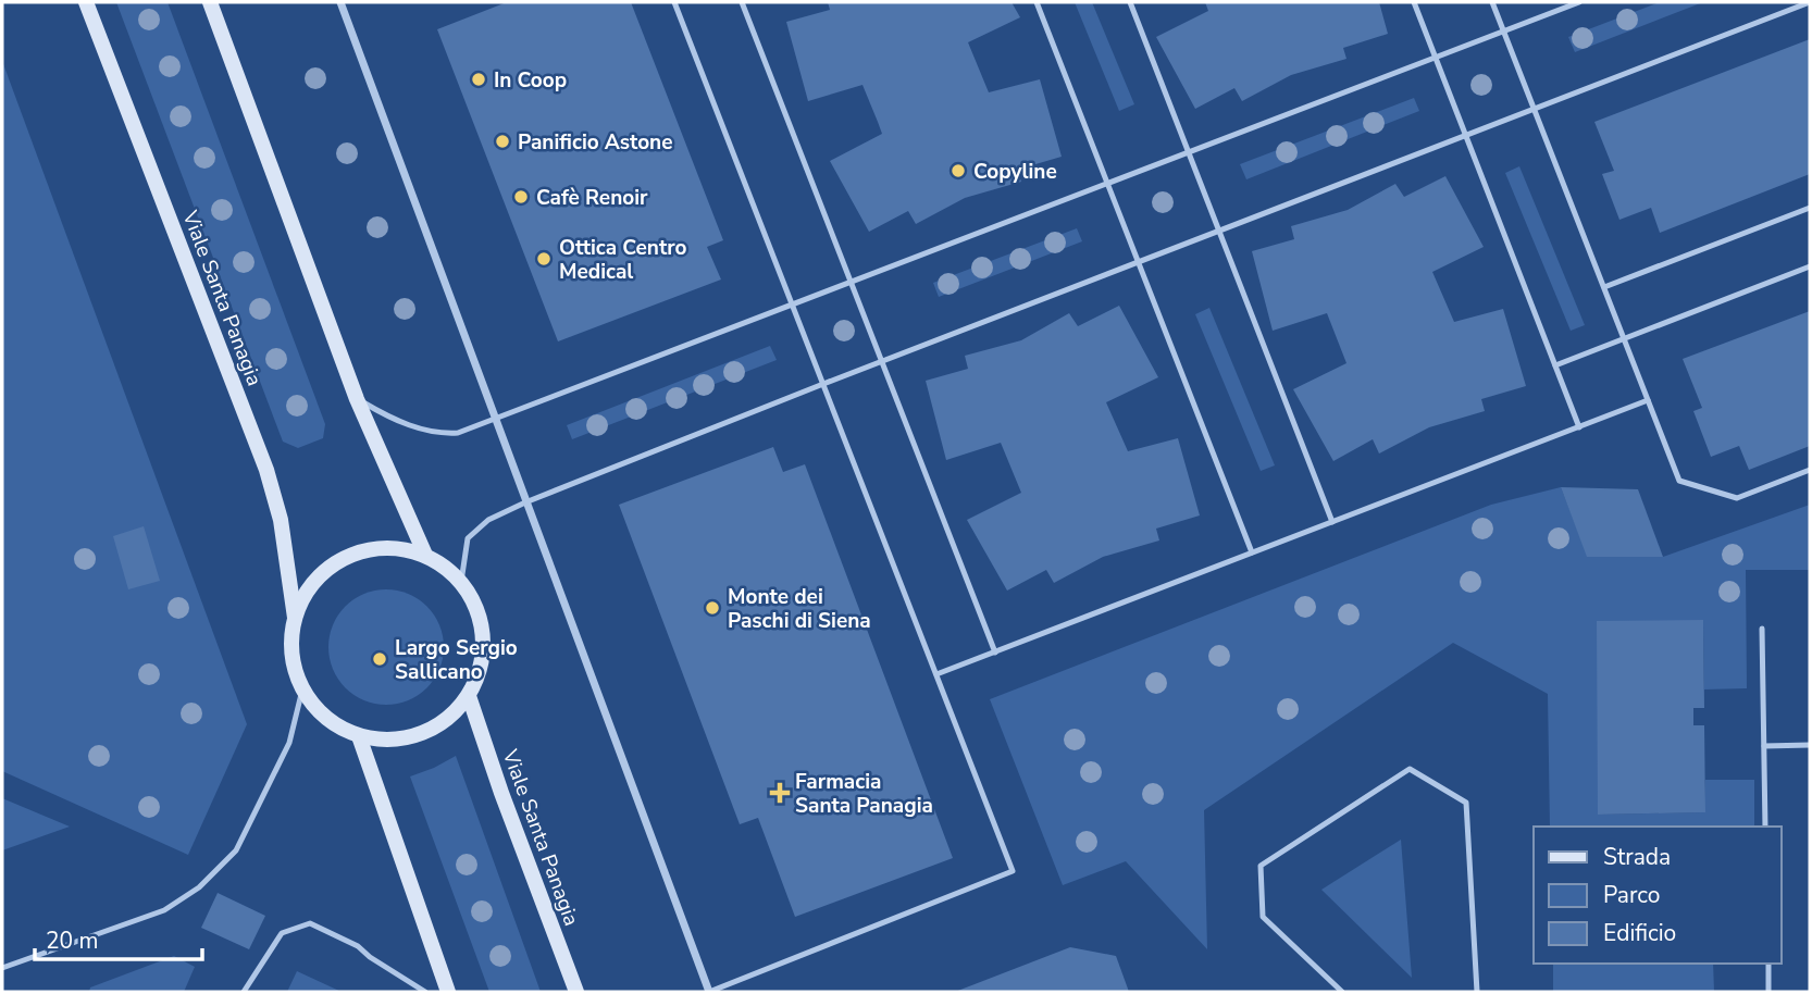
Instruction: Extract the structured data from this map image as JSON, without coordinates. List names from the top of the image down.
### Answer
{
  "streets": {
    "main road": ["Viale Santa Panagia"]
  },
  "places": {
    "other": [
      "In Coop",
      "Panificio Astone",
      "Copyline",
      "Cafè Renoir",
      "Ottica Centro Medical",
      "Monte dei Paschi di Siena",
      "Largo Sergio Sallicano"
    ],
    "health": ["Farmacia Santa Panagia"]
  },
  "legend": ["Strada", "Parco", "Edificio"],
  "scale_bar": "20 m"
}
